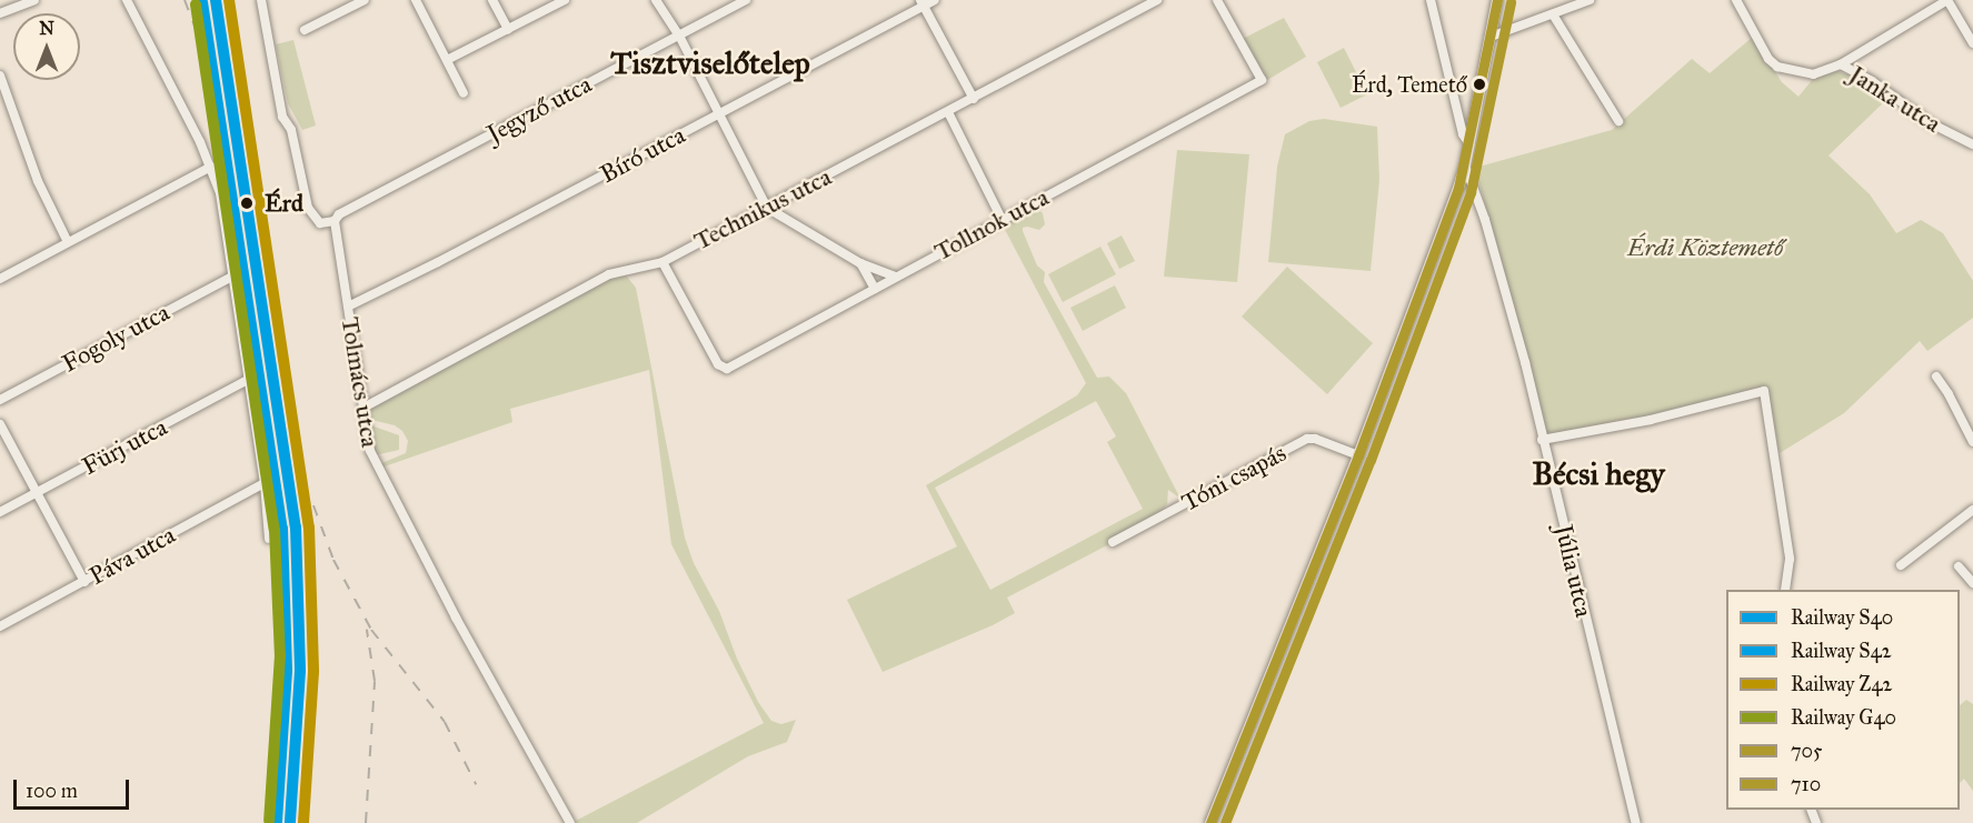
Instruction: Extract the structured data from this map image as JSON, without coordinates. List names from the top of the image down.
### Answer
{
  "streets": {
    "street": [
      "Janka utca",
      "Jegyző utca",
      "Bíró utca",
      "Technikus utca",
      "Tollnok utca",
      "Fogoly utca",
      "Tolmács utca",
      "Fürj utca",
      "Tóni csapás",
      "Páva utca",
      "Júlia utca"
    ]
  },
  "crossings": [
    ["Jegyző utca", "Tolmács utca"],
    ["Bíró utca", "Tolmács utca"],
    ["Technikus utca", "Tollnok utca"],
    ["Technikus utca", "Tolmács utca"]
  ],
  "districts": ["Tisztviselőtelep", "Bécsi hegy"],
  "parks": ["Érdi Köztemető"],
  "places": ["Érd, Temető", "Érd"],
  "lines": [
    "rail line S40",
    "rail line Z42",
    "transit line 705",
    "rail line S42",
    "transit line 710",
    "rail line G40"
  ],
  "legend": [
    "Railway S40",
    "Railway S42",
    "Railway Z42",
    "Railway G40",
    "705",
    "710"
  ],
  "scale_bar": "100 m",
  "north": "top"
}
